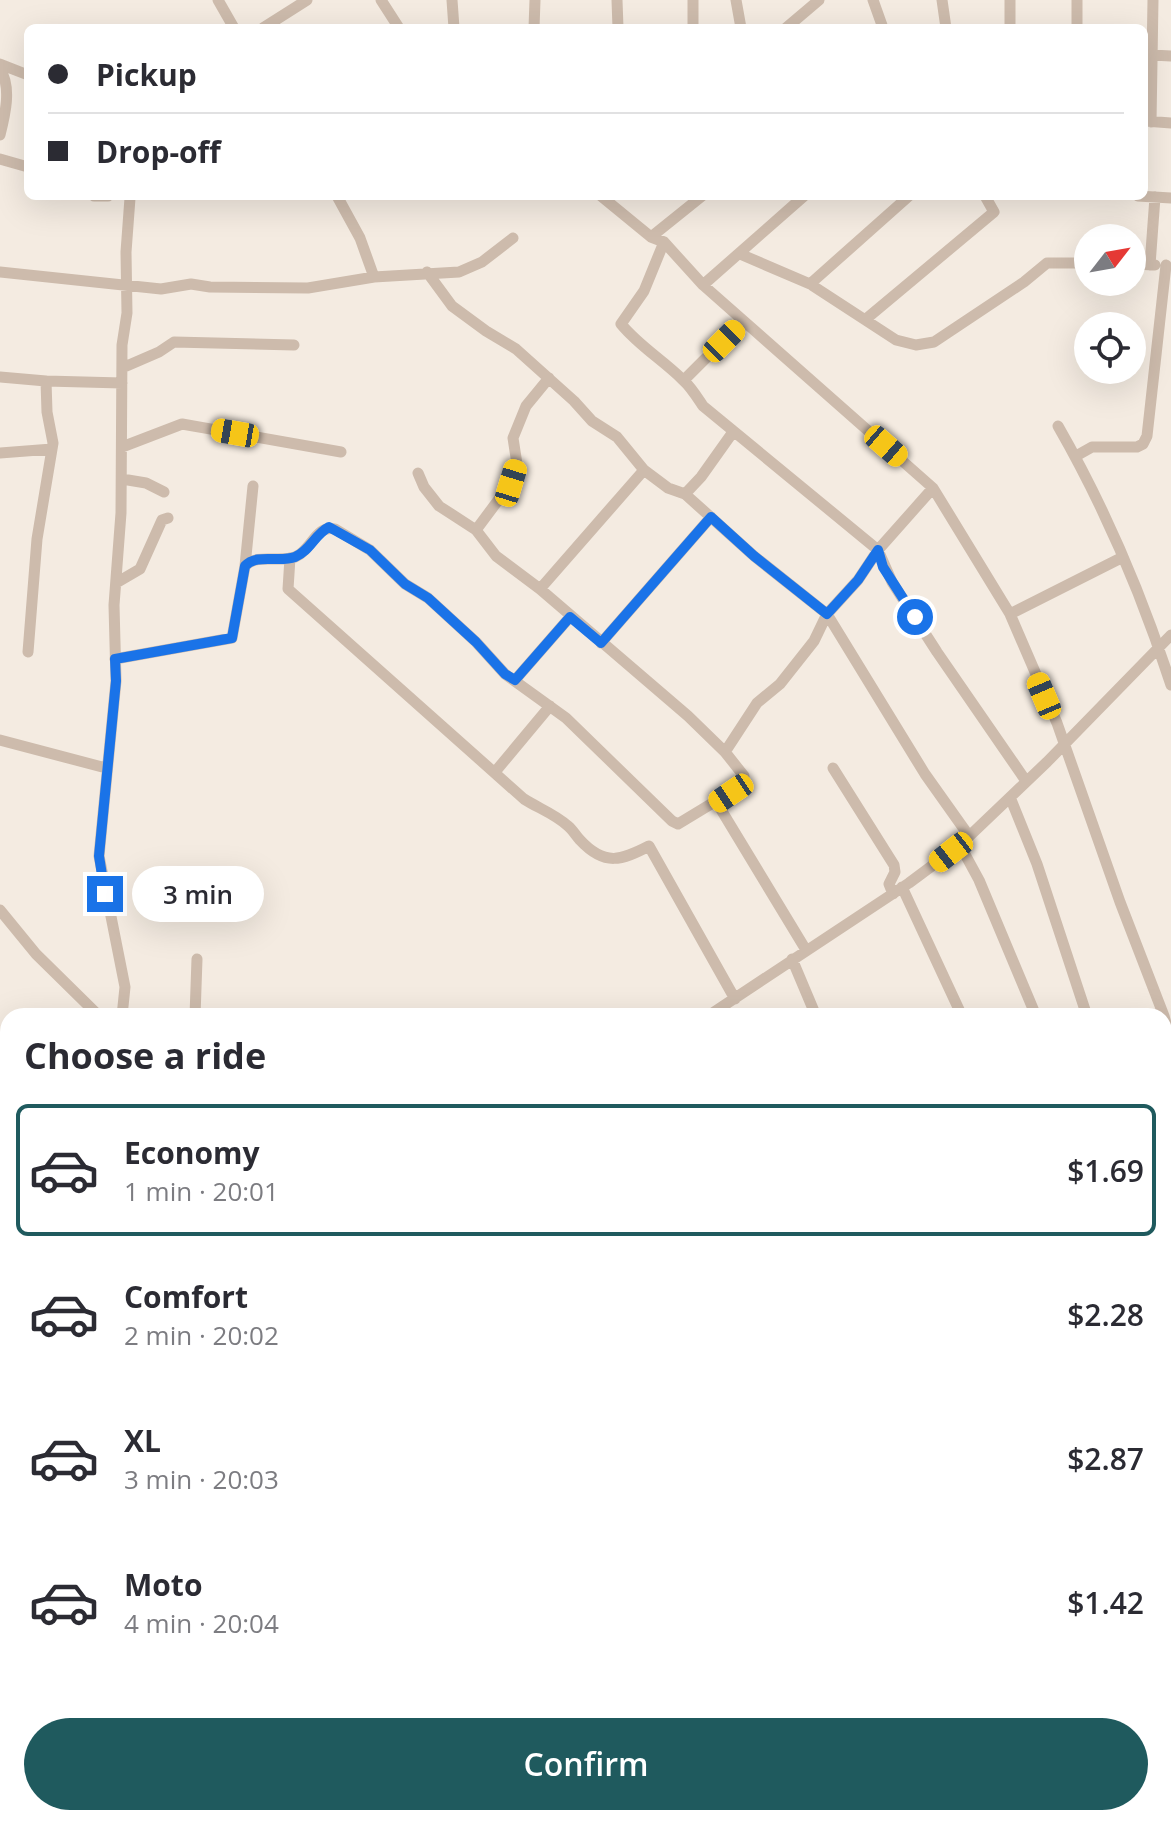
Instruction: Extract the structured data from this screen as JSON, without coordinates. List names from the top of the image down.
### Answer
{
  "north": "top right",
  "page": {
    "banner": ["Pickup", "Drop-off"],
    "bubble": "3 min",
    "heading": "Choose a ride",
    "list": [
      {
        "name": "Economy",
        "note": "1 min · 20:01",
        "value": "$1.69"
      },
      {
        "name": "Comfort",
        "note": "2 min · 20:02",
        "value": "$2.28"
      },
      {
        "name": "XL",
        "note": "3 min · 20:03",
        "value": "$2.87"
      },
      {
        "name": "Moto",
        "note": "4 min · 20:04",
        "value": "$1.42"
      }
    ],
    "buttons": "Confirm"
  }
}
